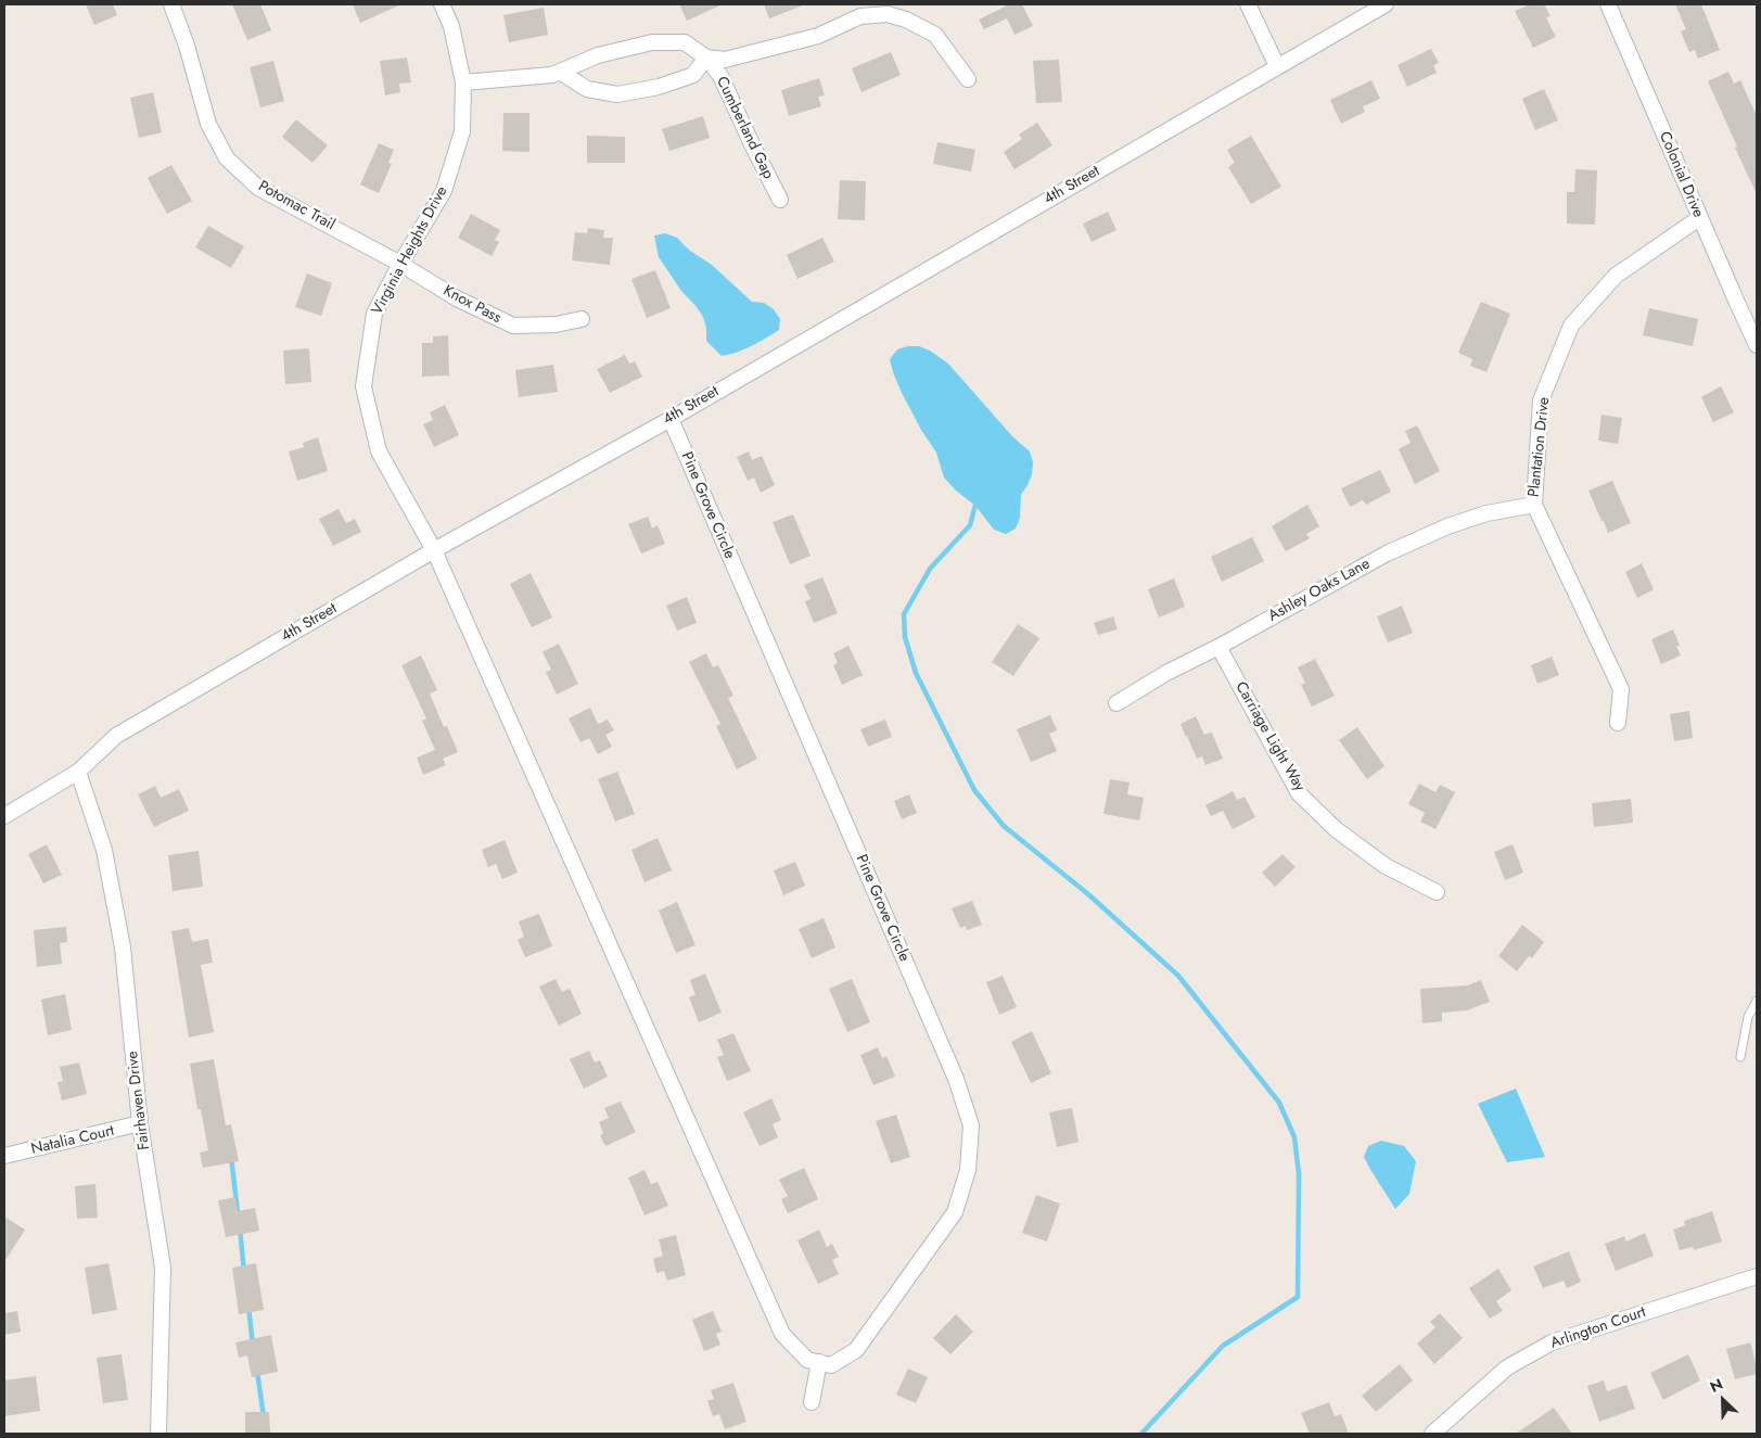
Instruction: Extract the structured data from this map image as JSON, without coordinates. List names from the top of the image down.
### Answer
{
  "streets": {
    "street": [
      "Cumberland Gap",
      "Colonial Drive",
      "4th Street",
      "Potomac Trail",
      "Virginia Heights Drive",
      "Knox Pass",
      "Plantation Drive",
      "Pine Grove Circle",
      "Ashley Oaks Lane",
      "Carriage Light Way",
      "Fairhaven Drive",
      "Natalia Court",
      "Arlington Court"
    ]
  },
  "crossings": [
    ["Colonial Drive", "Plantation Drive"],
    ["4th Street", "Virginia Heights Drive"],
    ["4th Street", "Pine Grove Circle"],
    ["4th Street", "Fairhaven Drive"],
    ["Potomac Trail", "Virginia Heights Drive"],
    ["Potomac Trail", "Knox Pass"],
    ["Virginia Heights Drive", "Knox Pass"],
    ["Plantation Drive", "Ashley Oaks Lane"],
    ["Ashley Oaks Lane", "Carriage Light Way"],
    ["Fairhaven Drive", "Natalia Court"]
  ],
  "north": "top left"
}
